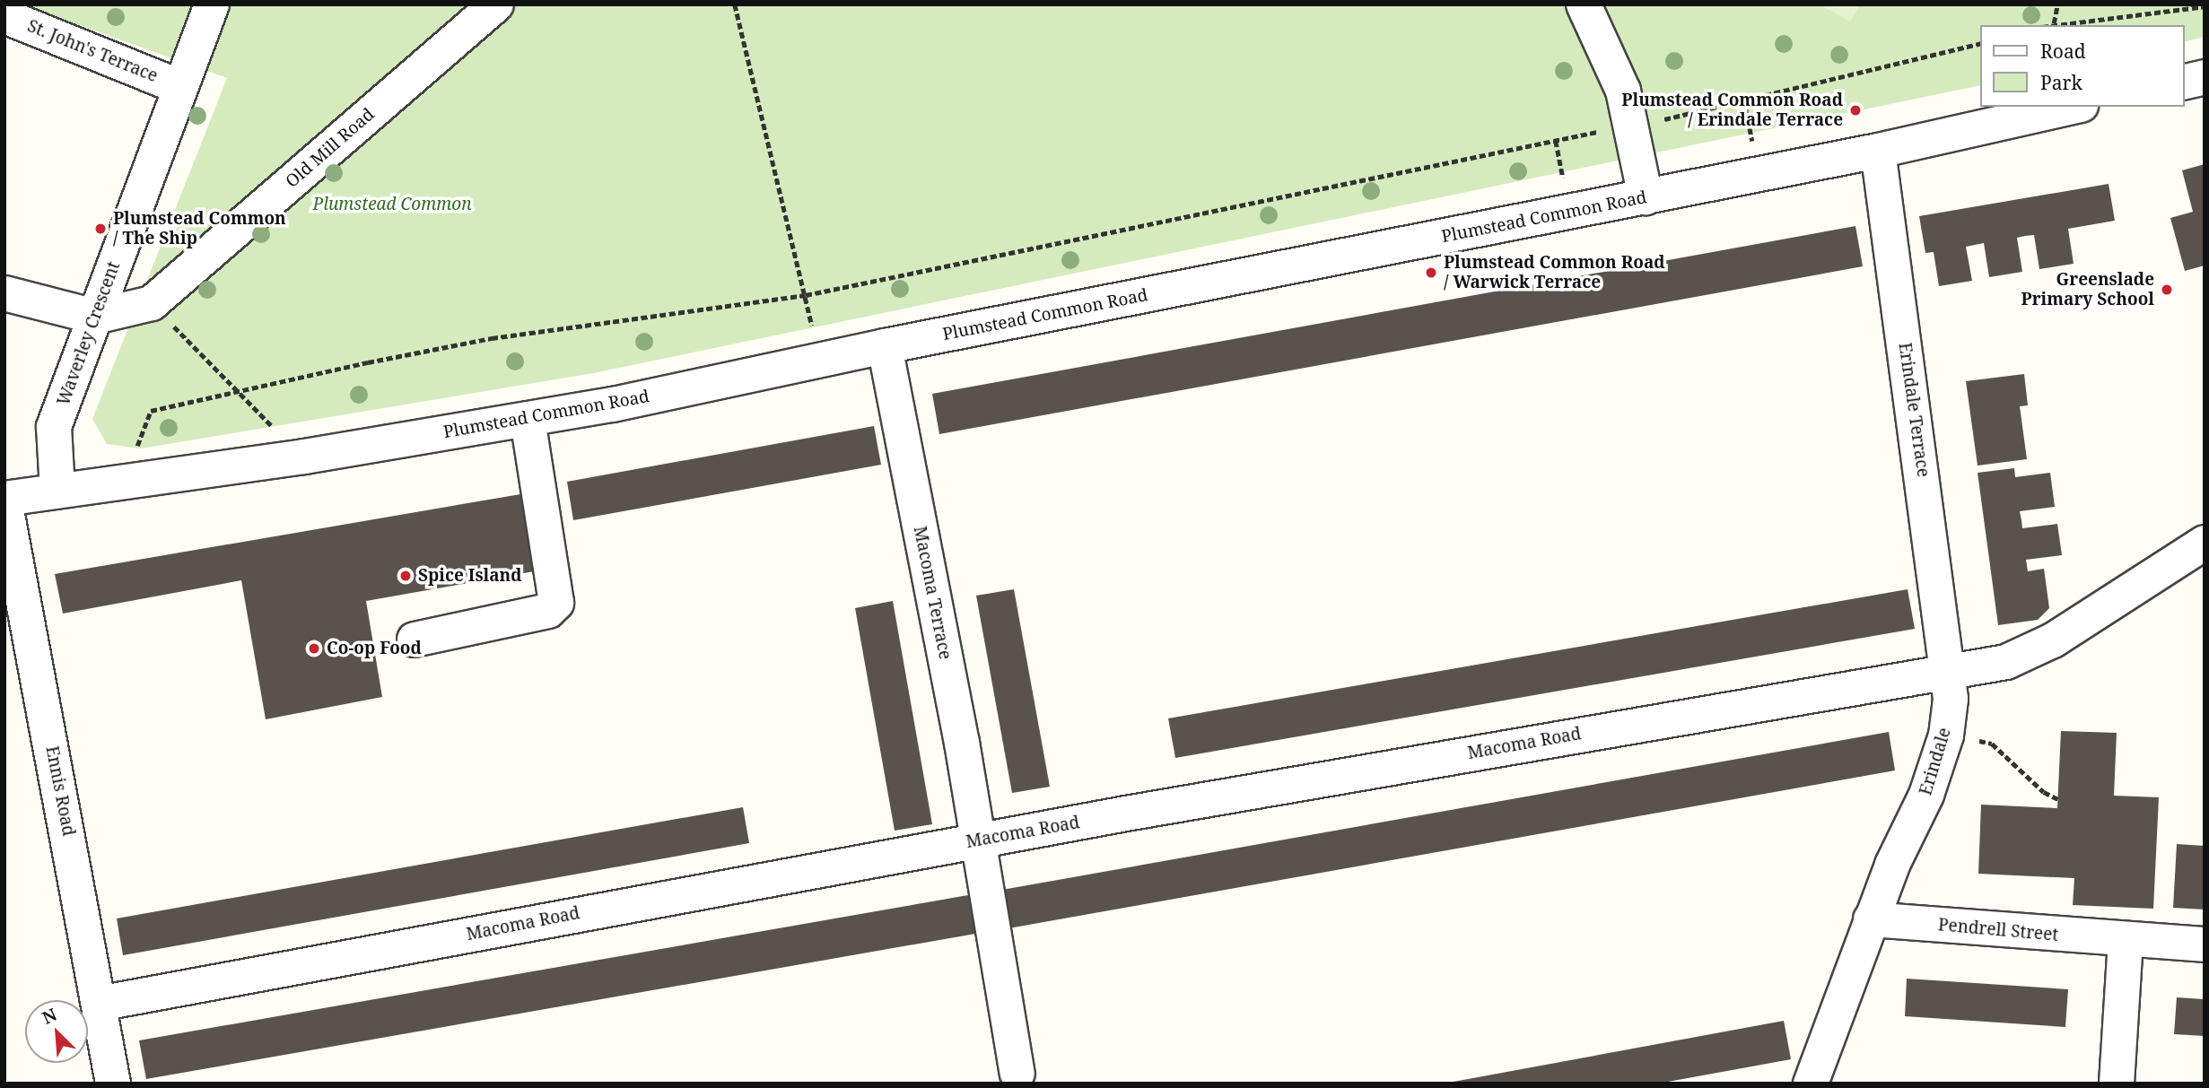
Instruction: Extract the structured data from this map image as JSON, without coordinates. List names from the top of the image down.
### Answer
{
  "streets": {
    "street": [
      "St. John's Terrace",
      "Old Mill Road",
      "Plumstead Common Road",
      "Waverley Crescent",
      "Erindale Terrace",
      "Macoma Terrace",
      "Macoma Road",
      "Erindale",
      "Ennis Road",
      "Pendrell Street"
    ]
  },
  "crossings": [
    ["St. John's Terrace", "Waverley Crescent"],
    ["Old Mill Road", "Waverley Crescent"],
    ["Plumstead Common Road", "Waverley Crescent"],
    ["Plumstead Common Road", "Erindale Terrace"],
    ["Plumstead Common Road", "Macoma Terrace"],
    ["Plumstead Common Road", "Ennis Road"],
    ["Erindale Terrace", "Macoma Road"],
    ["Erindale Terrace", "Erindale"],
    ["Macoma Terrace", "Macoma Road"],
    ["Macoma Road", "Erindale"],
    ["Macoma Road", "Ennis Road"],
    ["Erindale", "Pendrell Street"]
  ],
  "parks": ["Plumstead Common"],
  "places": [
    "Plumstead Common Road / Erindale Terrace",
    "Plumstead Common / The Ship",
    "Plumstead Common Road / Warwick Terrace",
    "Greenslade Primary School",
    "Spice Island",
    "Co-op Food"
  ],
  "legend": ["Road", "Park"],
  "north": "top left"
}
